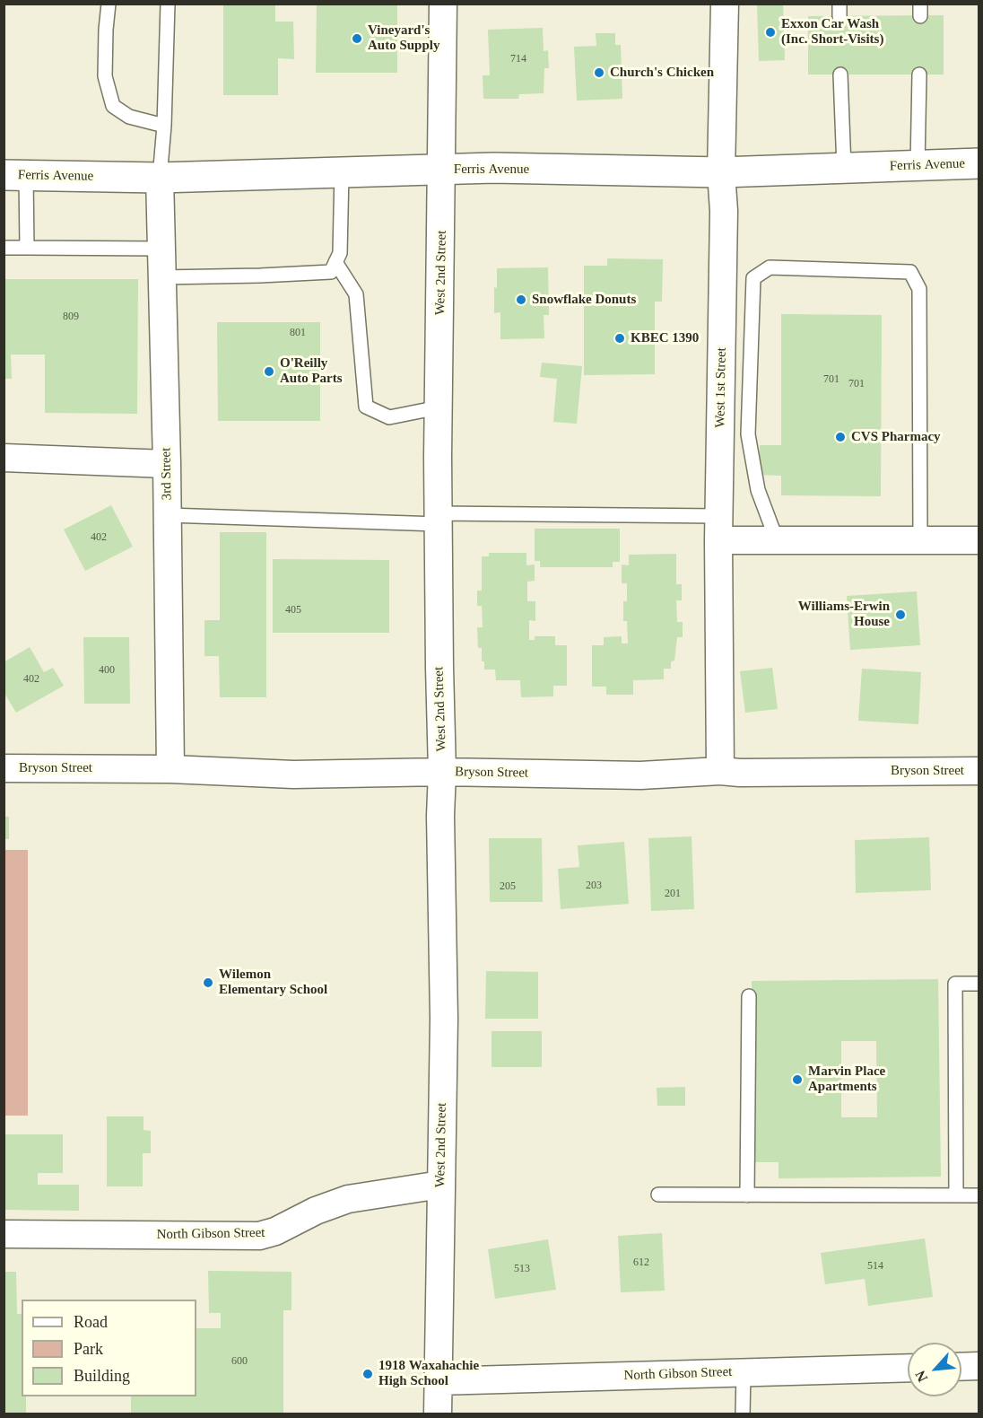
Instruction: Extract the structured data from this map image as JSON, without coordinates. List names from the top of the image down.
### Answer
{
  "streets": {
    "main road": ["Ferris Avenue"],
    "street": [
      "West 2nd Street",
      "West 1st Street",
      "3rd Street",
      "Bryson Street",
      "North Gibson Street"
    ]
  },
  "crossings": [
    ["Ferris Avenue", "West 2nd Street"],
    ["Ferris Avenue", "West 1st Street"],
    ["Ferris Avenue", "3rd Street"],
    ["West 2nd Street", "Bryson Street"],
    ["West 2nd Street", "North Gibson Street"],
    ["West 1st Street", "Bryson Street"],
    ["3rd Street", "Bryson Street"]
  ],
  "places": [
    "Exxon Car Wash (Inc. Short-Visits)",
    "Vineyard's Auto Supply",
    "Church's Chicken",
    "Snowflake Donuts",
    "KBEC 1390",
    "O'Reilly Auto Parts",
    "CVS Pharmacy",
    "Williams-Erwin House",
    "Wilemon Elementary School",
    "Marvin Place Apartments",
    "1918 Waxahachie High School"
  ],
  "house_numbers": [
    "714",
    "809",
    "801",
    "701",
    "701",
    "402",
    "405",
    "400",
    "402",
    "203",
    "205",
    "201",
    "612",
    "514",
    "513",
    "600"
  ],
  "legend": ["Road", "Park", "Building"],
  "north": "bottom left"
}
